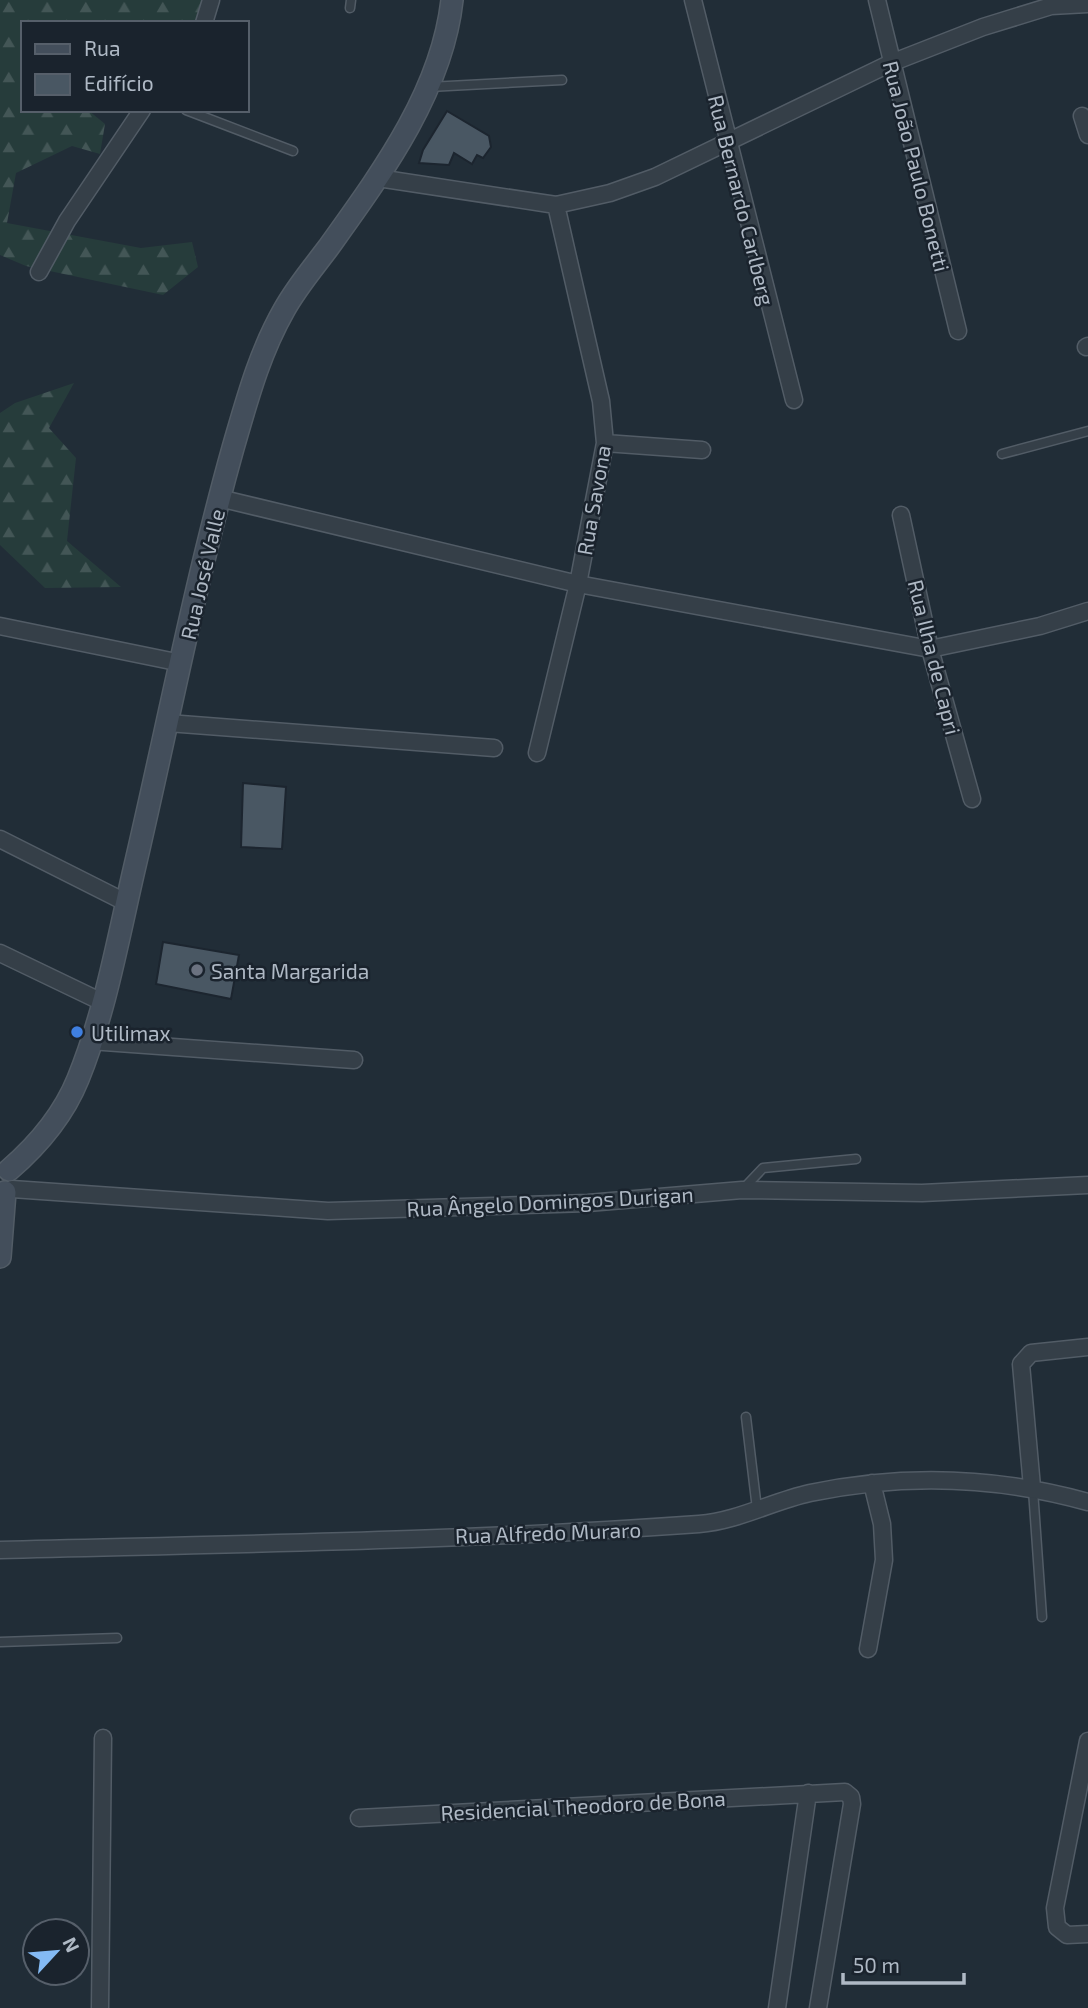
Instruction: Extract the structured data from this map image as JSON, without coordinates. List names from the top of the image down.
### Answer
{
  "streets": {
    "street": [
      "Rua João Paulo Bonetti",
      "Rua Bernardo Carlberg",
      "Rua Savona",
      "Rua José Valle",
      "Rua Ilha de Capri",
      "Rua Ângelo Domingos Durigan",
      "Rua Alfredo Muraro",
      "Residencial Theodoro de Bona"
    ]
  },
  "crossings": [
    ["Rua José Valle", "Rua Ângelo Domingos Durigan"]
  ],
  "places": ["Santa Margarida", "Utilimax"],
  "legend": ["Rua", "Edifício"],
  "scale_bar": "50 m",
  "north": "top right"
}
